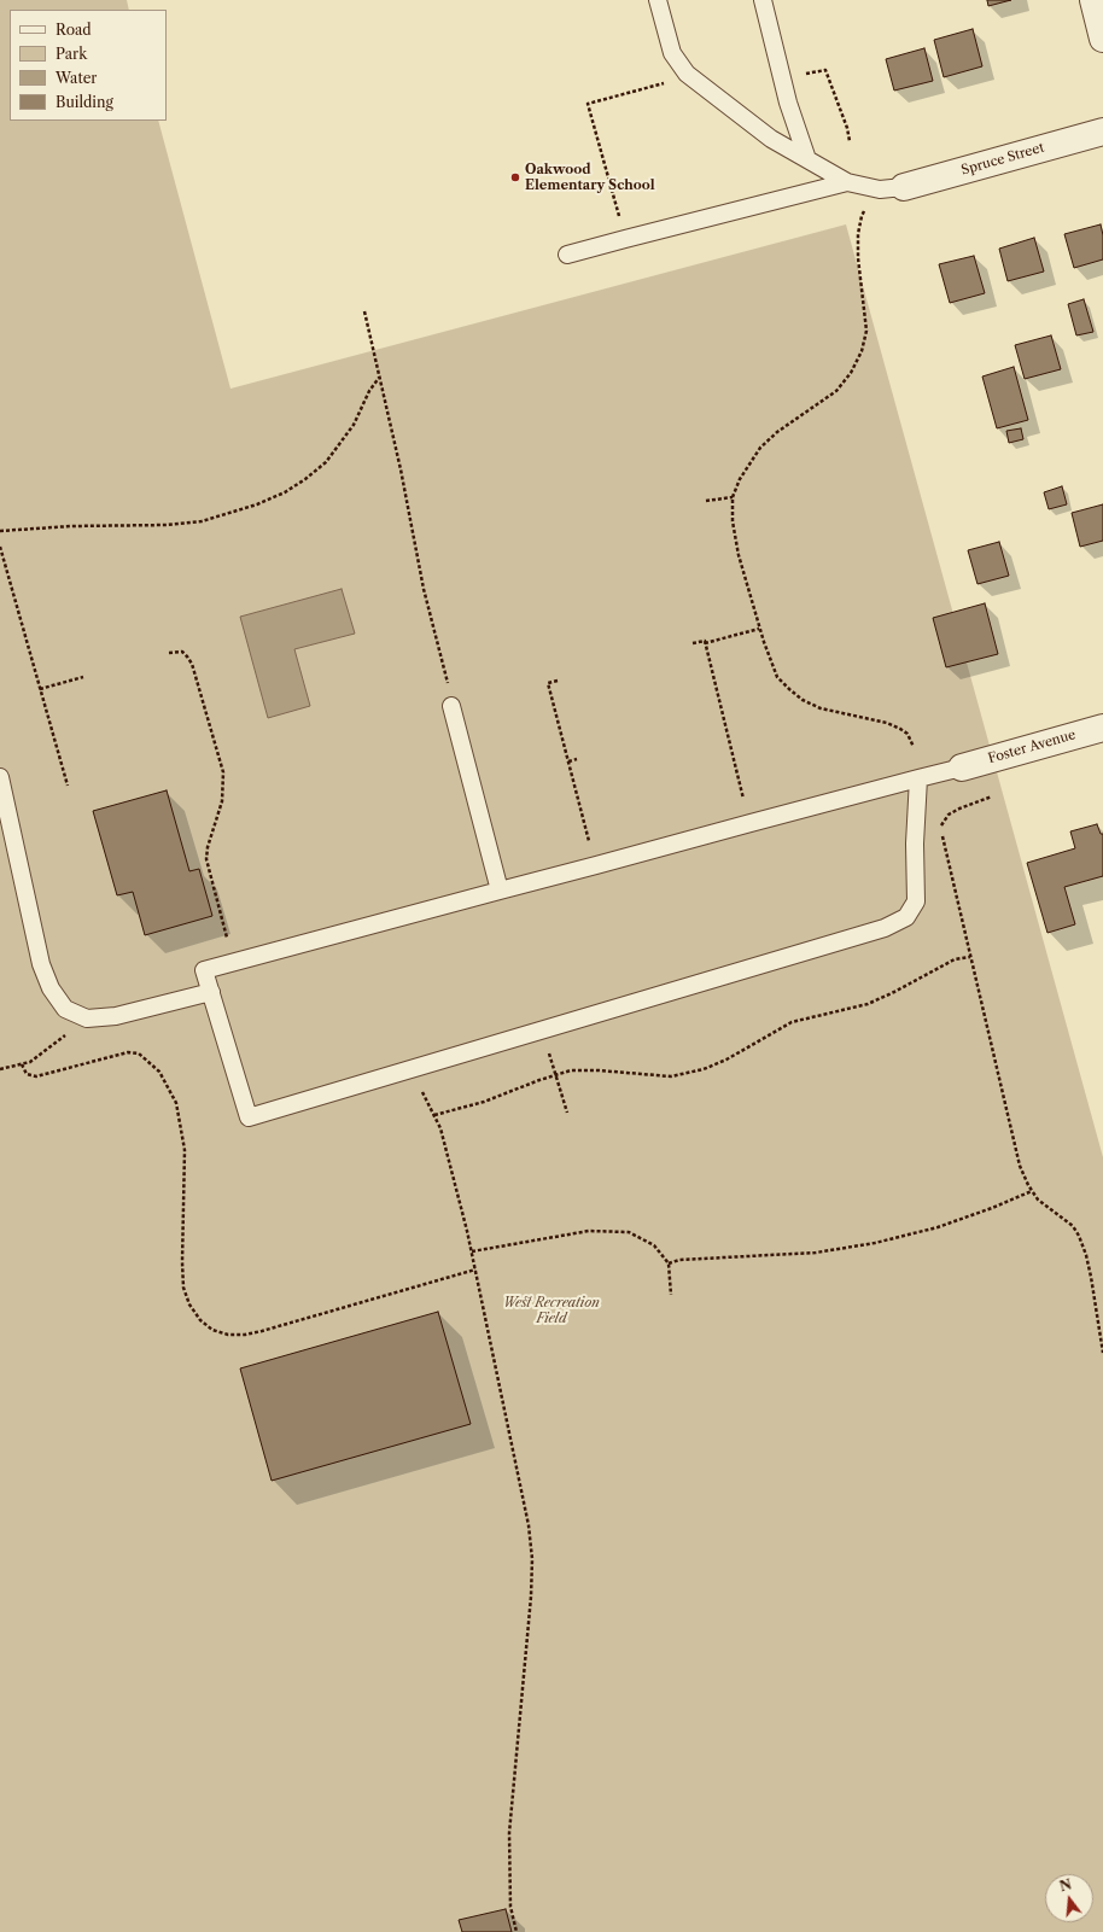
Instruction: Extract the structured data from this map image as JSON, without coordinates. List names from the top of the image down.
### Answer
{
  "streets": {
    "street": ["Spruce Street", "Foster Avenue"]
  },
  "parks": ["West Recreation Field"],
  "places": ["Oakwood Elementary School"],
  "legend": [
    "Road",
    "Park",
    "Water",
    "Building"
  ],
  "north": "top"
}
